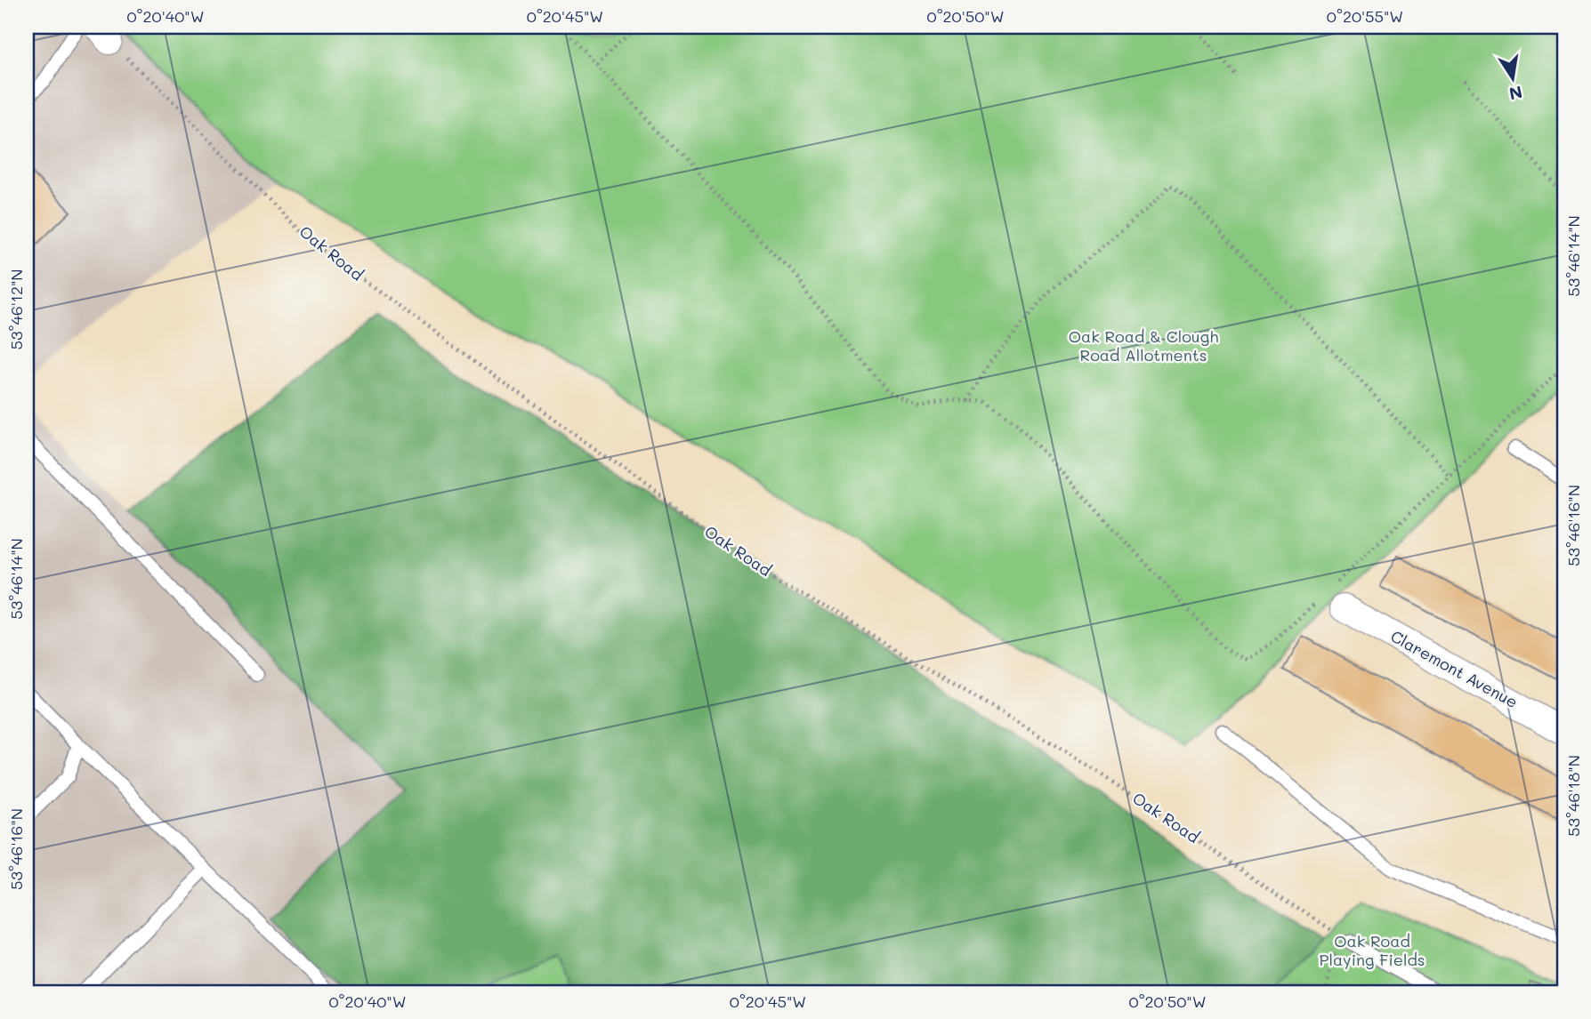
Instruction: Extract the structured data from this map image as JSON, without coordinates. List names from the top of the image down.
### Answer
{
  "streets": {
    "street": ["Claremont Avenue"],
    "path": ["Oak Road"]
  },
  "parks": ["Oak Road & Clough Road Allotments", "Oak Road Playing Fields"],
  "north": "bottom",
  "coordinates": [
    "0°20'40\"W",
    "0°20'45\"W",
    "0°20'50\"W",
    "0°20'55\"W",
    "53°46'14\"N",
    "53°46'12\"N",
    "53°46'16\"N",
    "53°46'18\"N"
  ]
}
